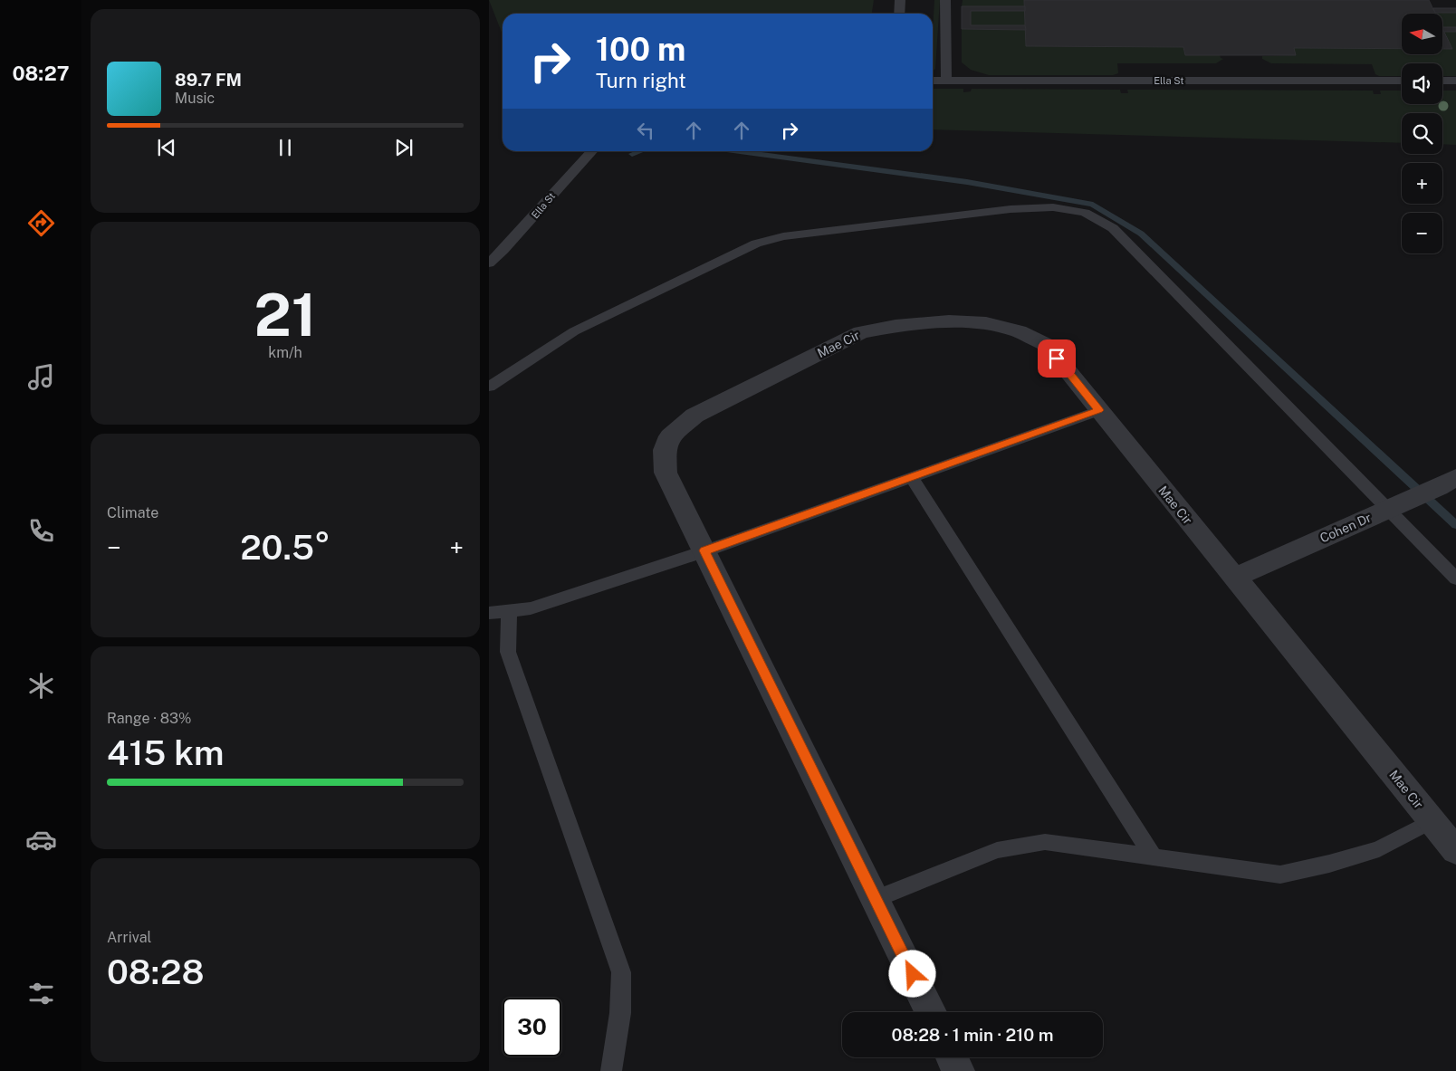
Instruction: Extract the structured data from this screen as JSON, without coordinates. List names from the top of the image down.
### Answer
{
  "streets": {
    "street": ["Mae Cir", "Cohen Dr"],
    "lane": ["Ella St"]
  },
  "crossings": [
    ["Mae Cir", "Cohen Dr"]
  ],
  "north": "left",
  "page": {
    "tabs": "08:27",
    "map_buttons": ["+", "−"],
    "turn": ["100 m", "Turn right"],
    "song": ["89.7 FM", "Music"],
    "tile": [
      ["21", "km/h"],
      "Climate",
      ["Range · 83%", "415 km"],
      ["Arrival", "08:28"]
    ],
    "heat": ["−", "20.5°", "+"],
    "limit": "30",
    "trip": "08:28 · 1 min · 210 m"
  }
}
